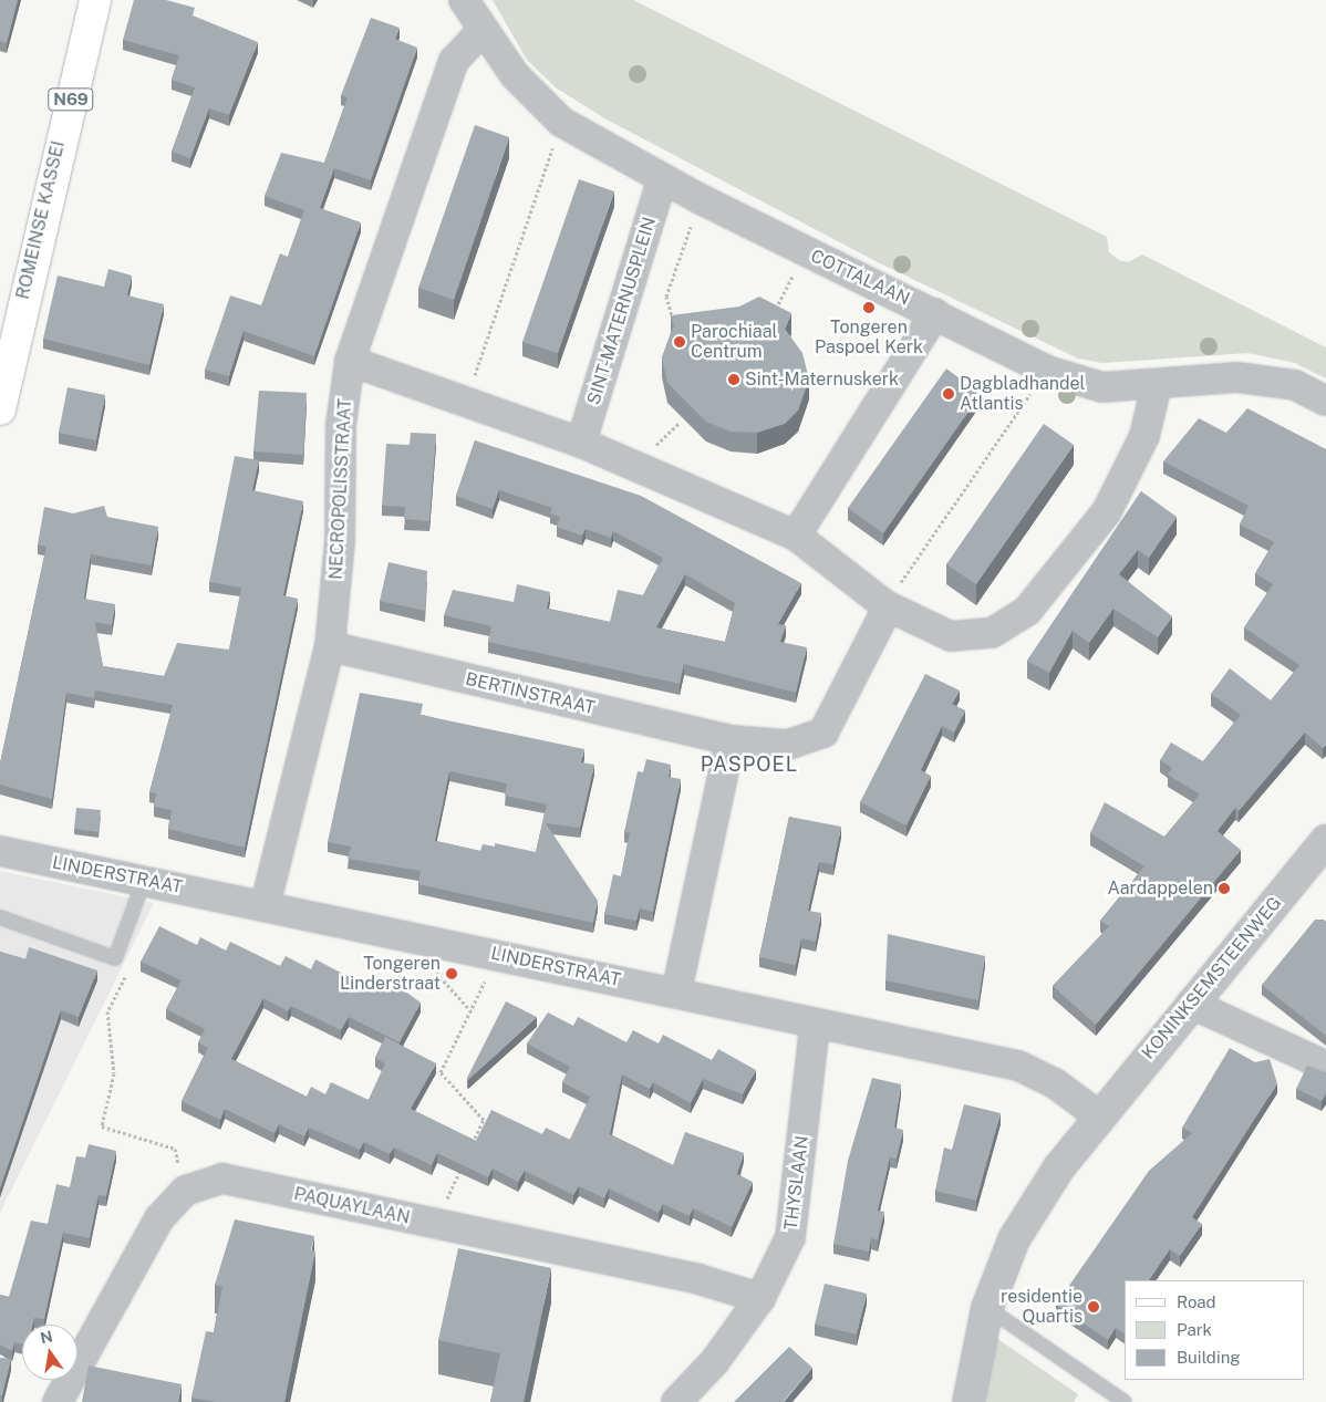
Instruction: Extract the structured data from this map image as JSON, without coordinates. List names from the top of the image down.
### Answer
{
  "streets": {
    "main road": ["N69", "ROMEINSE KASSEI"],
    "street": [
      "COTTALAAN",
      "SINT-MATERNUSPLEIN",
      "NECROPOLISSTRAAT",
      "BERTINSTRAAT",
      "LINDERSTRAAT",
      "KONINKSEMSTEENWEG",
      "THYSLAAN",
      "PAQUAYLAAN"
    ]
  },
  "crossings": [
    ["COTTALAAN", "SINT-MATERNUSPLEIN"],
    ["COTTALAAN", "NECROPOLISSTRAAT"],
    ["NECROPOLISSTRAAT", "BERTINSTRAAT"],
    ["NECROPOLISSTRAAT", "LINDERSTRAAT"],
    ["LINDERSTRAAT", "KONINKSEMSTEENWEG"],
    ["LINDERSTRAAT", "THYSLAAN"],
    ["THYSLAAN", "PAQUAYLAAN"]
  ],
  "districts": ["PASPOEL"],
  "places": [
    "Tongeren Paspoel Kerk",
    "Parochiaal Centrum",
    "Sint-Maternuskerk",
    "Dagbladhandel Atlantis",
    "Aardappelen",
    "Tongeren Linderstraat",
    "residentie Quartis"
  ],
  "legend": ["Road", "Park", "Building"],
  "north": "top"
}
